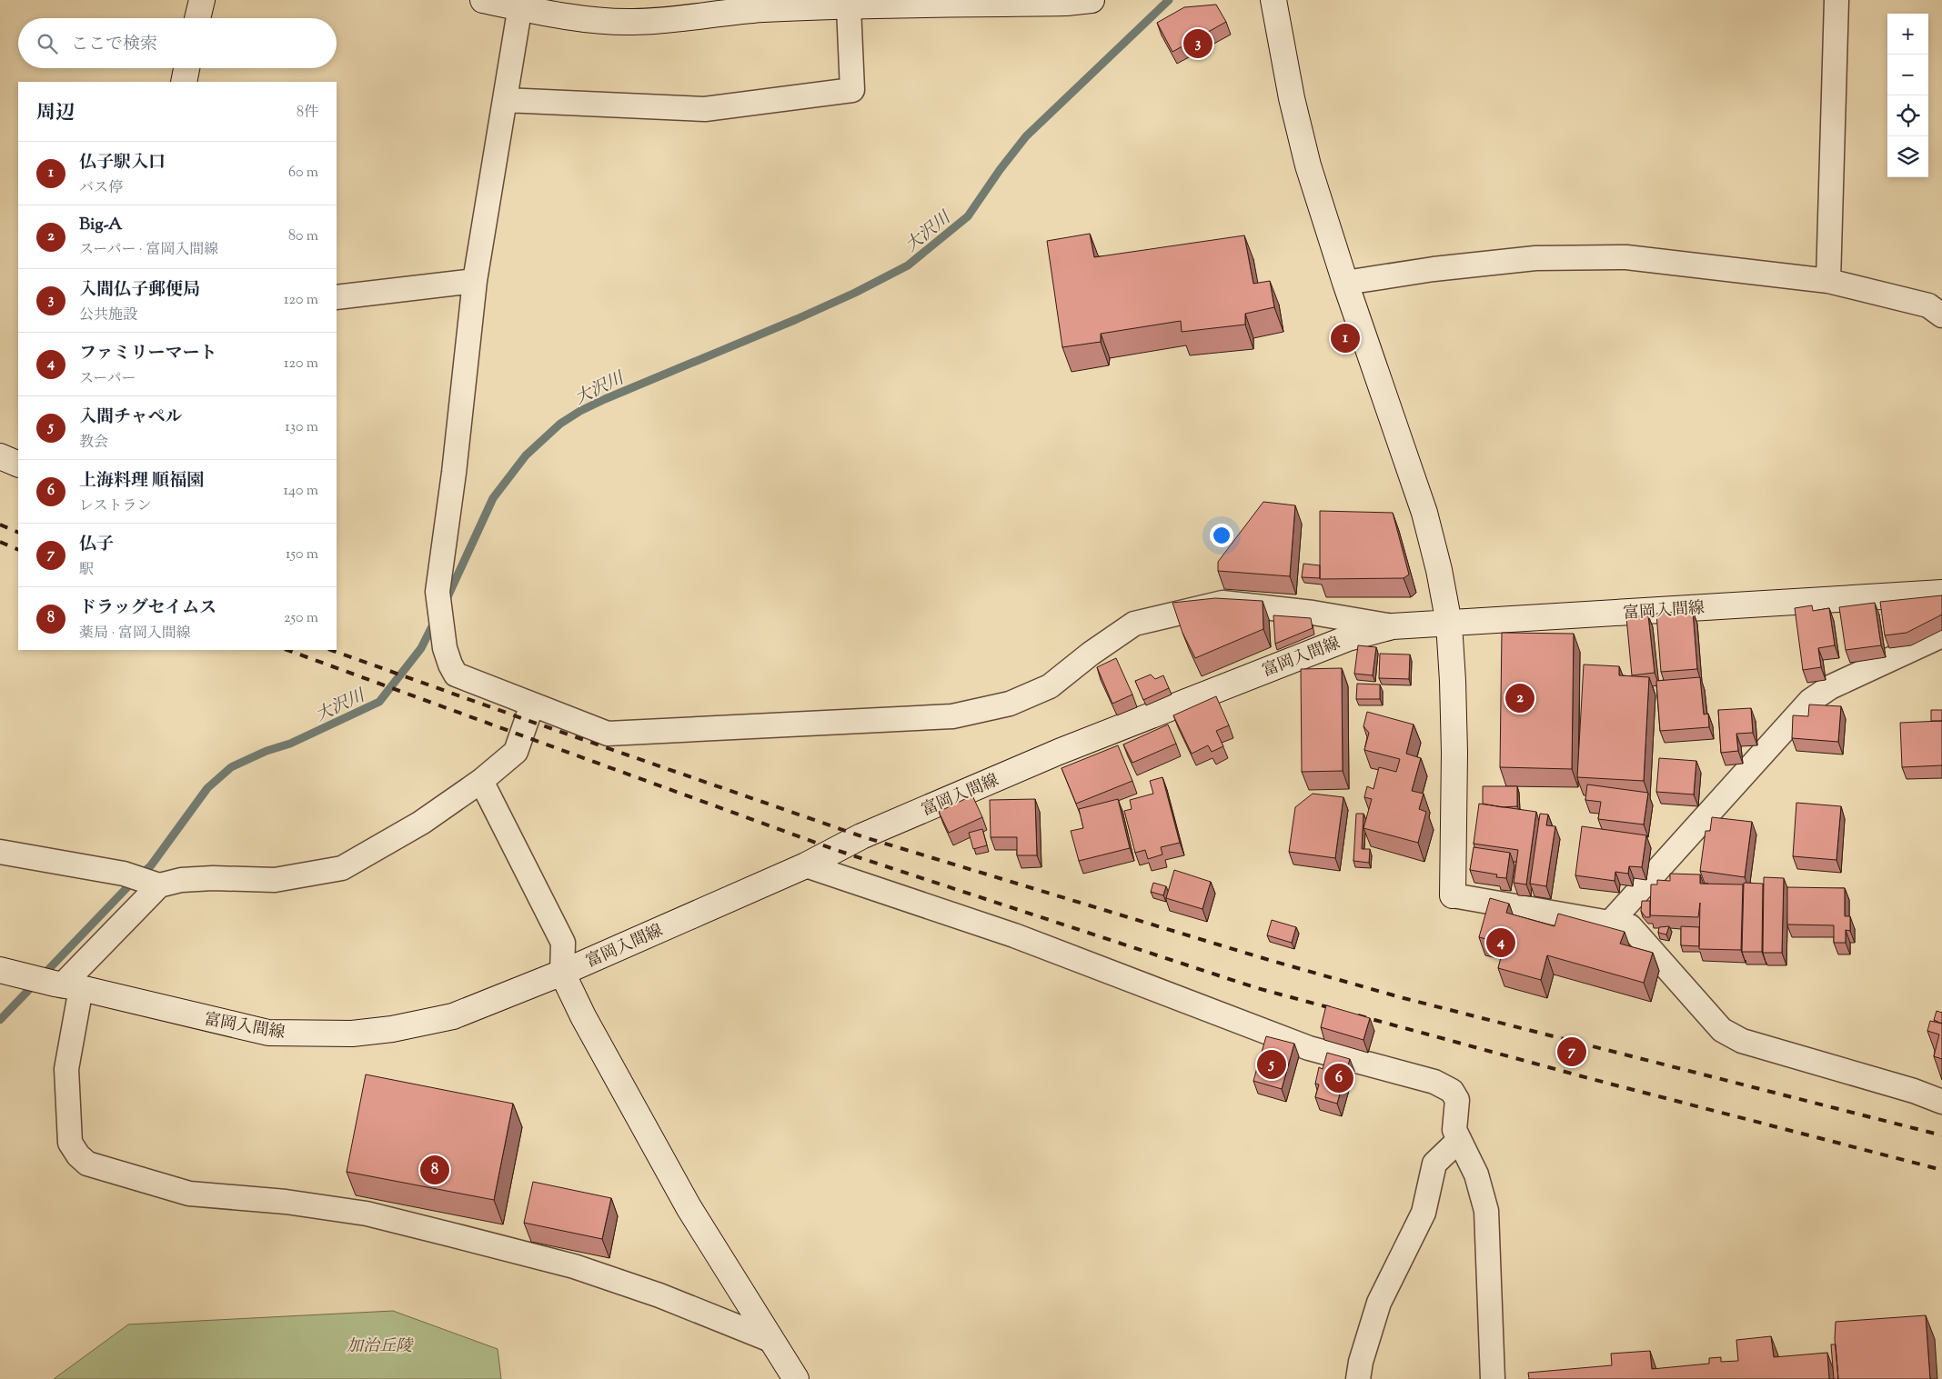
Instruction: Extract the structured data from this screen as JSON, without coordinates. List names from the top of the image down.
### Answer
{
  "streets": {
    "street": ["富岡入間線"]
  },
  "water": ["大沢川"],
  "parks": ["加治丘陵"],
  "page": {
    "map_buttons": ["+", "−"],
    "search": "ここで検索",
    "pins": [
      "3",
      "1",
      "2",
      "4",
      "7",
      "5",
      "6",
      "8"
    ],
    "heading": ["周辺", "8件"],
    "list": [
      {
        "mark": "1",
        "name": "仏子駅入口",
        "note": "バス停",
        "value": "60 m"
      },
      {
        "mark": "2",
        "name": "Big-A",
        "note": "スーパー · 富岡入間線",
        "value": "80 m"
      },
      {
        "mark": "3",
        "name": "入間仏子郵便局",
        "note": "公共施設",
        "value": "120 m"
      },
      {
        "mark": "4",
        "name": "ファミリーマート",
        "note": "スーパー",
        "value": "120 m"
      },
      {
        "mark": "5",
        "name": "入間チャペル",
        "note": "教会",
        "value": "130 m"
      },
      {
        "mark": "6",
        "name": "上海料理 順福園",
        "note": "レストラン",
        "value": "140 m"
      },
      {
        "mark": "7",
        "name": "仏子",
        "note": "駅",
        "value": "150 m"
      },
      {
        "mark": "8",
        "name": "ドラッグセイムス",
        "note": "薬局 · 富岡入間線",
        "value": "250 m"
      }
    ]
  }
}
